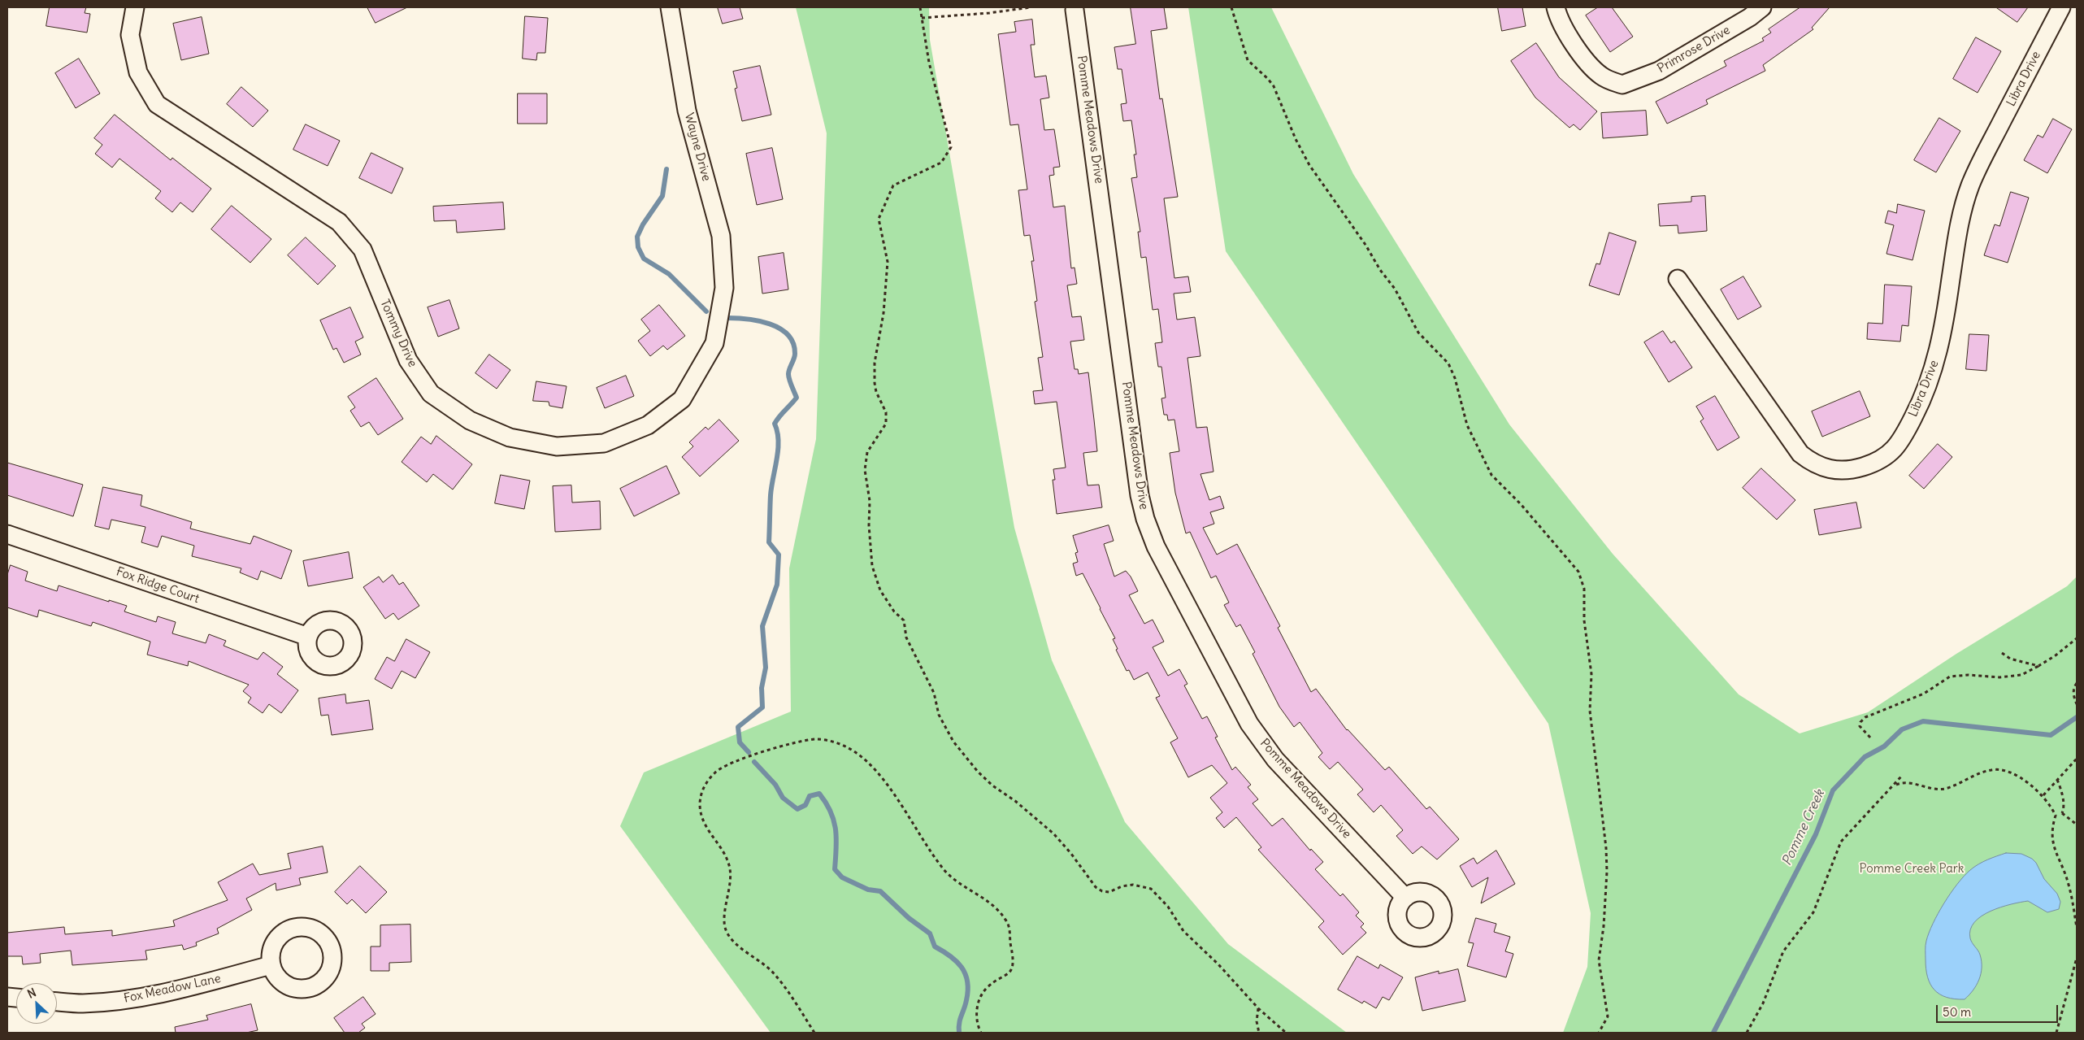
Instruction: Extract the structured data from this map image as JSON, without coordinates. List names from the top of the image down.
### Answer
{
  "streets": {
    "street": [
      "Primrose Drive",
      "Libra Drive",
      "Pomme Meadows Drive",
      "Wayne Drive",
      "Tommy Drive",
      "Fox Ridge Court",
      "Fox Meadow Lane"
    ]
  },
  "crossings": [
    ["Wayne Drive", "Tommy Drive"]
  ],
  "water": ["Pomme Creek"],
  "parks": ["Pomme Creek Park"],
  "scale_bar": "50 m",
  "north": "top left"
}
